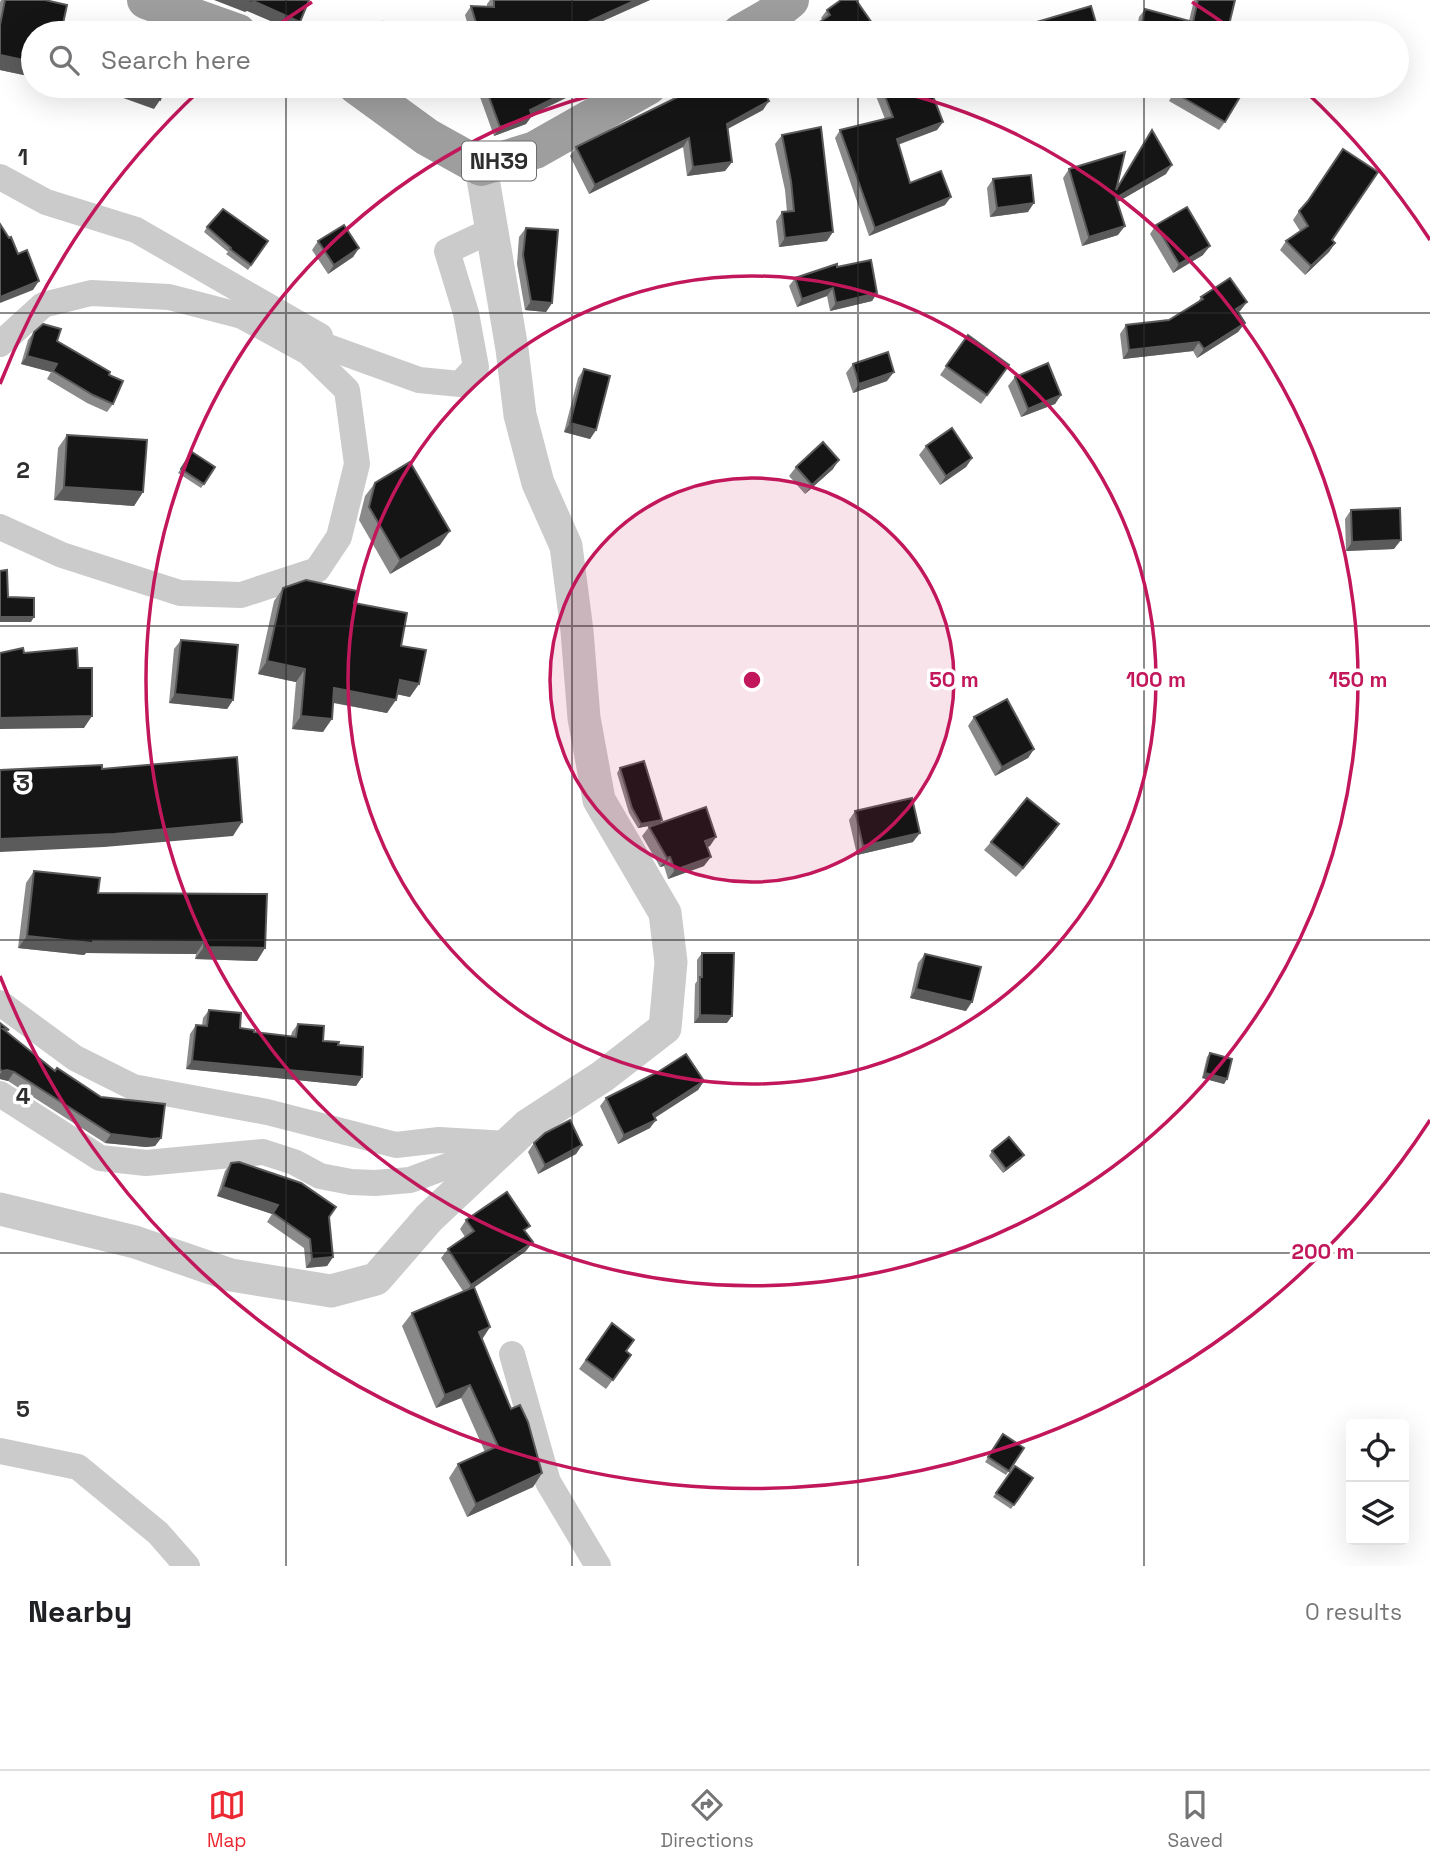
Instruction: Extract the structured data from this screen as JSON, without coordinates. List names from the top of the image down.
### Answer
{
  "streets": {
    "highway": ["NH39"]
  },
  "page": {
    "search": "Search here",
    "heading": ["Nearby", "0 results"],
    "nav": ["Map", "Directions", "Saved"]
  },
  "grid": {
    "rows": [
      "1",
      "2",
      "3",
      "4",
      "5"
    ]
  },
  "rings": [
    "50 m",
    "100 m",
    "150 m",
    "200 m"
  ]
}
